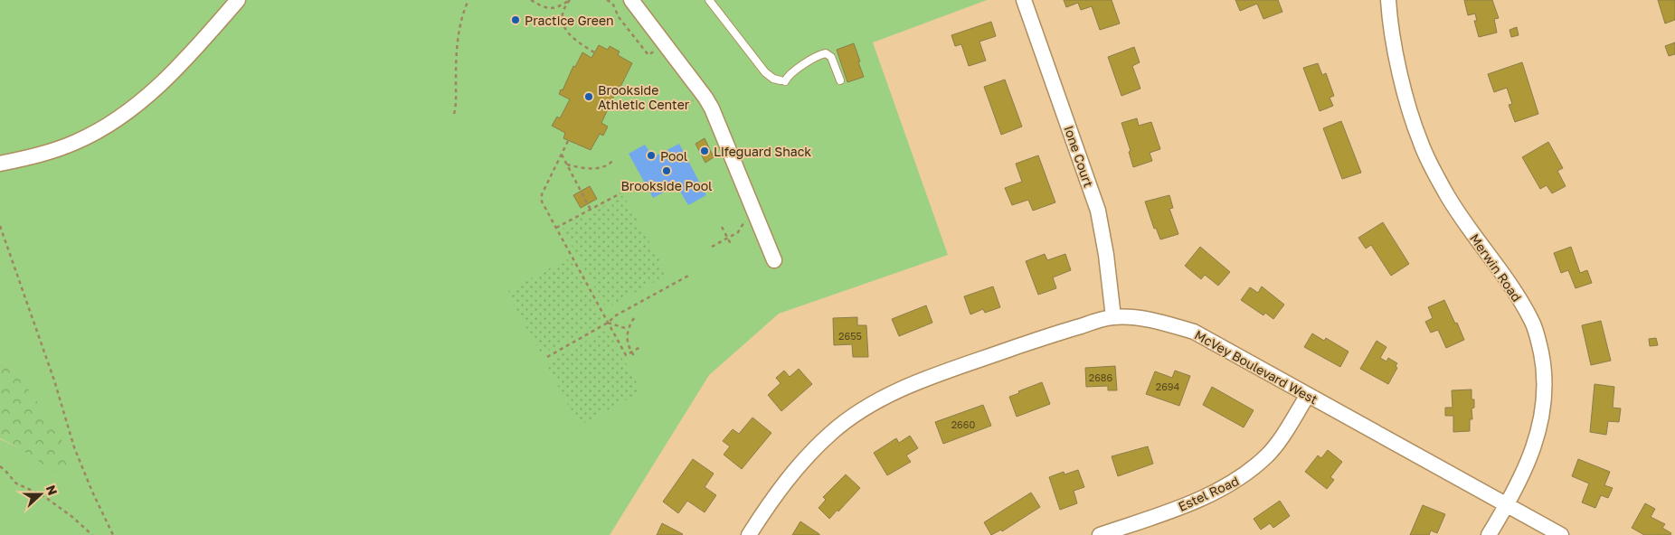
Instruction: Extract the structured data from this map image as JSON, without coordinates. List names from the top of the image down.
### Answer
{
  "streets": {
    "street": [
      "Ione Court",
      "Merwin Road",
      "McVey Boulevard West",
      "Estel Road"
    ]
  },
  "crossings": [
    ["Ione Court", "McVey Boulevard West"],
    ["Merwin Road", "McVey Boulevard West"],
    ["McVey Boulevard West", "Estel Road"]
  ],
  "places": [
    "Practice Green",
    "Brookside Athletic Center",
    "Lifeguard Shack",
    "Pool",
    "Brookside Pool"
  ],
  "house_numbers": [
    "2655",
    "2686",
    "2694",
    "2660"
  ],
  "north": "right"
}
